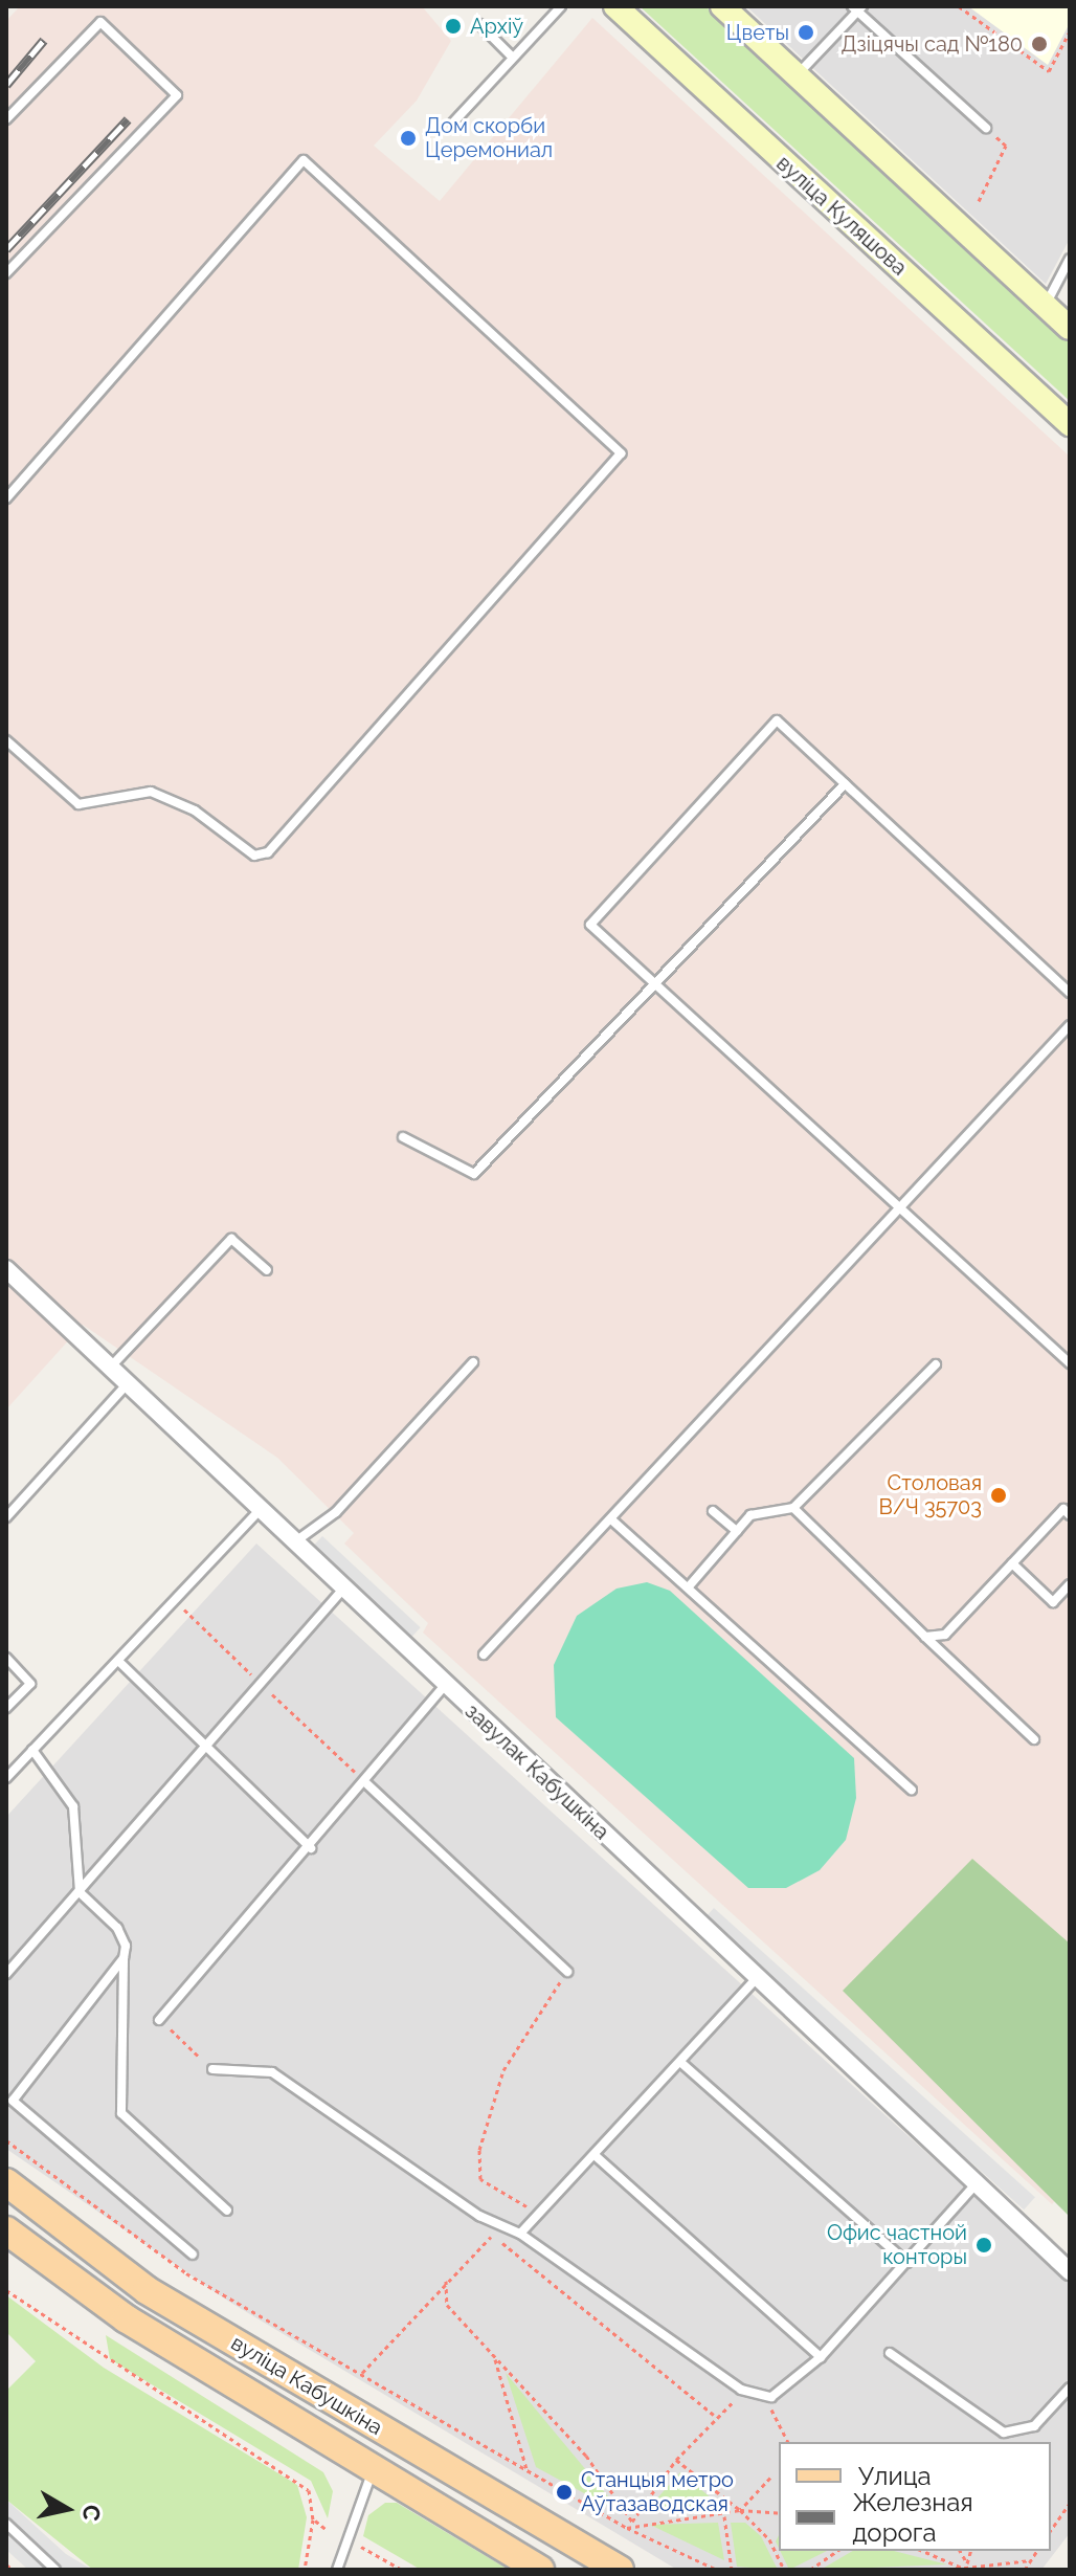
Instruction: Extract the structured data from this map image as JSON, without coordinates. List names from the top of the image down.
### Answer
{
  "streets": {
    "main road": ["вуліца Куляшова", "вуліца Кабушкіна"],
    "street": ["завулак Кабушкіна"]
  },
  "places": [
    "Архіў",
    "Цветы",
    "Дзіцячы сад №180",
    "Дом скорби Церемониал",
    "Столовая В/Ч 35703",
    "Офис частной конторы",
    "Станцыя метро Аўтазаводская"
  ],
  "legend": ["Улица", "Железная дорога"],
  "north": "right"
}
